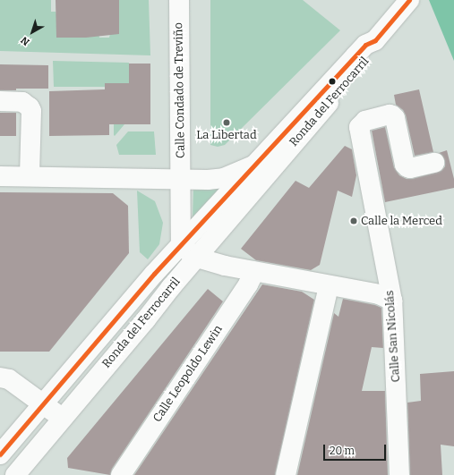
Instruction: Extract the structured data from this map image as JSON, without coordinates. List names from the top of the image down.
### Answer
{
  "streets": {
    "street": [
      "Calle Condado de Treviño",
      "Ronda del Ferrocarril",
      "Calle San Nicolás",
      "Calle Leopoldo Lewin"
    ]
  },
  "crossings": [
    ["Calle Condado de Treviño", "Ronda del Ferrocarril"]
  ],
  "places": ["La Libertad", "Calle la Merced"],
  "scale_bar": "20 m",
  "north": "bottom left"
}
